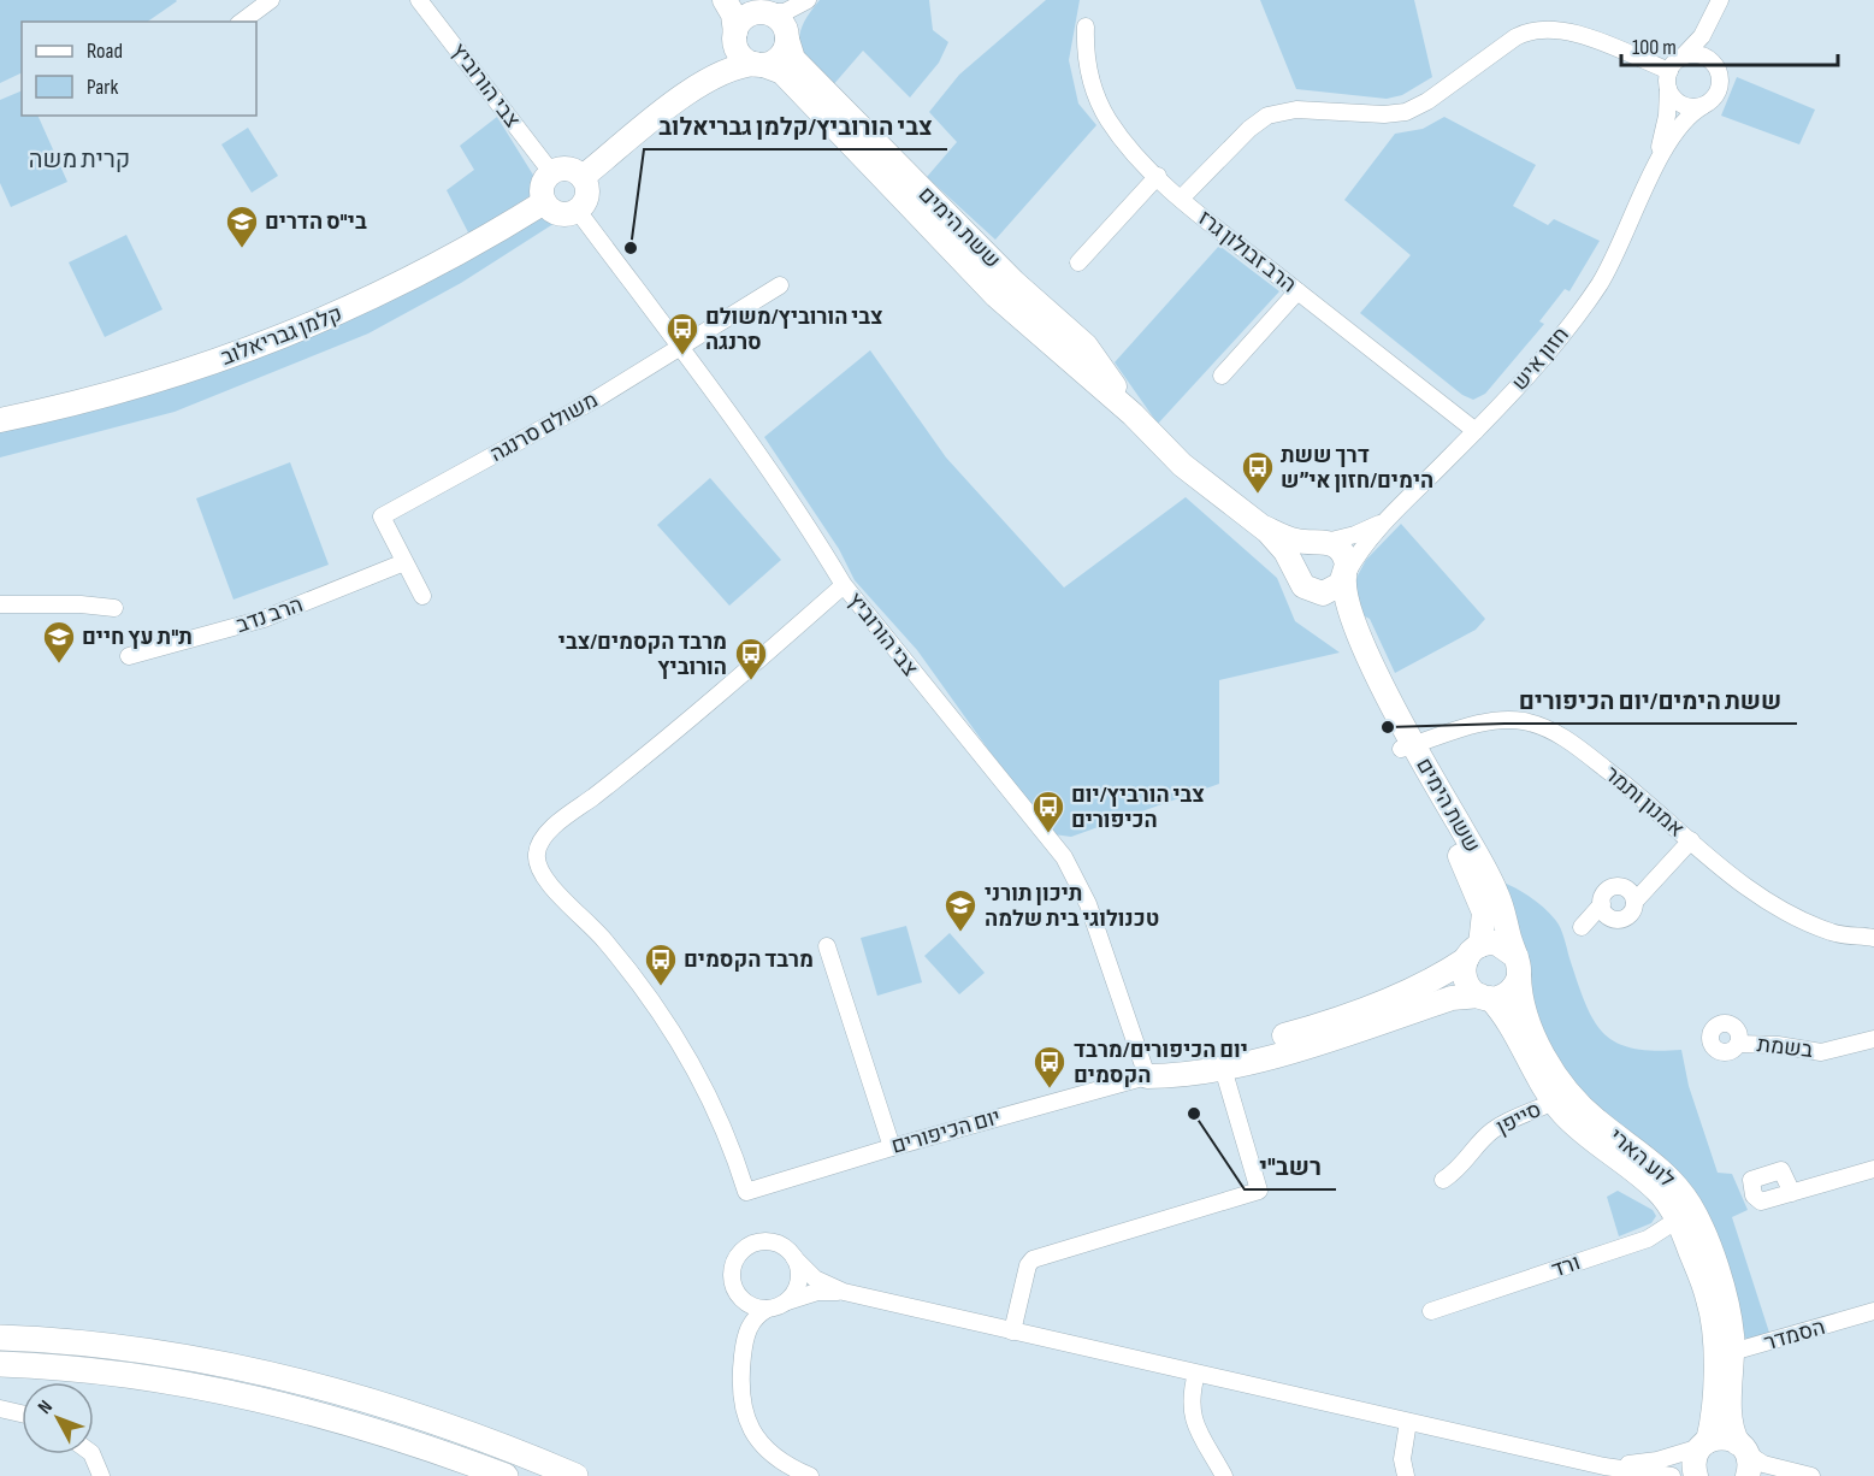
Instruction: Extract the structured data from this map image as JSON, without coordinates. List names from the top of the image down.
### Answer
{
  "streets": {
    "street": [
      "צבי הורוביץ",
      "ששת הימים",
      "הרב זבולון גרז",
      "קלמן גבריאלוב",
      "חזון איש",
      "משולם סרנגה",
      "הרב נדב",
      "אמנון ותמר",
      "בשמת",
      "סייפן",
      "יום הכיפורים",
      "לוע הארי",
      "ורד",
      "הסמדר"
    ]
  },
  "crossings": [
    ["צבי הורוביץ", "קלמן גבריאלוב"],
    ["צבי הורוביץ", "משולם סרנגה"],
    ["צבי הורוביץ", "יום הכיפורים"],
    ["ששת הימים", "חזון איש"],
    ["ששת הימים", "אמנון ותמר"],
    ["ששת הימים", "יום הכיפורים"],
    ["ששת הימים", "לוע הארי"],
    ["הרב זבולון גרז", "חזון איש"],
    ["משולם סרנגה", "הרב נדב"],
    ["סייפן", "לוע הארי"],
    ["יום הכיפורים", "לוע הארי"],
    ["לוע הארי", "ורד"],
    ["לוע הארי", "הסמדר"]
  ],
  "districts": ["קרית משה"],
  "places": {
    "other": ["צבי הורוביץ/קלמן גבריאלוב", "ששת הימים/יום הכיפורים", "רשב\"י"],
    "school or university": ["בי\"ס הדרים", "ת\"ת עץ חיים", "תיכון תורני טכנולוגי בית שלמה"],
    "bus stop": [
      "צבי הורוביץ/משולם סרנגה",
      "דרך ששת הימים/חזון אי״ש",
      "מרבד הקסמים/צבי הורוביץ",
      "צבי הורביץ/יום הכיפורים",
      "מרבד הקסמים",
      "יום הכיפורים/מרבד הקסמים"
    ]
  },
  "legend": ["Road", "Park"],
  "scale_bar": "100 m",
  "north": "top left"
}
